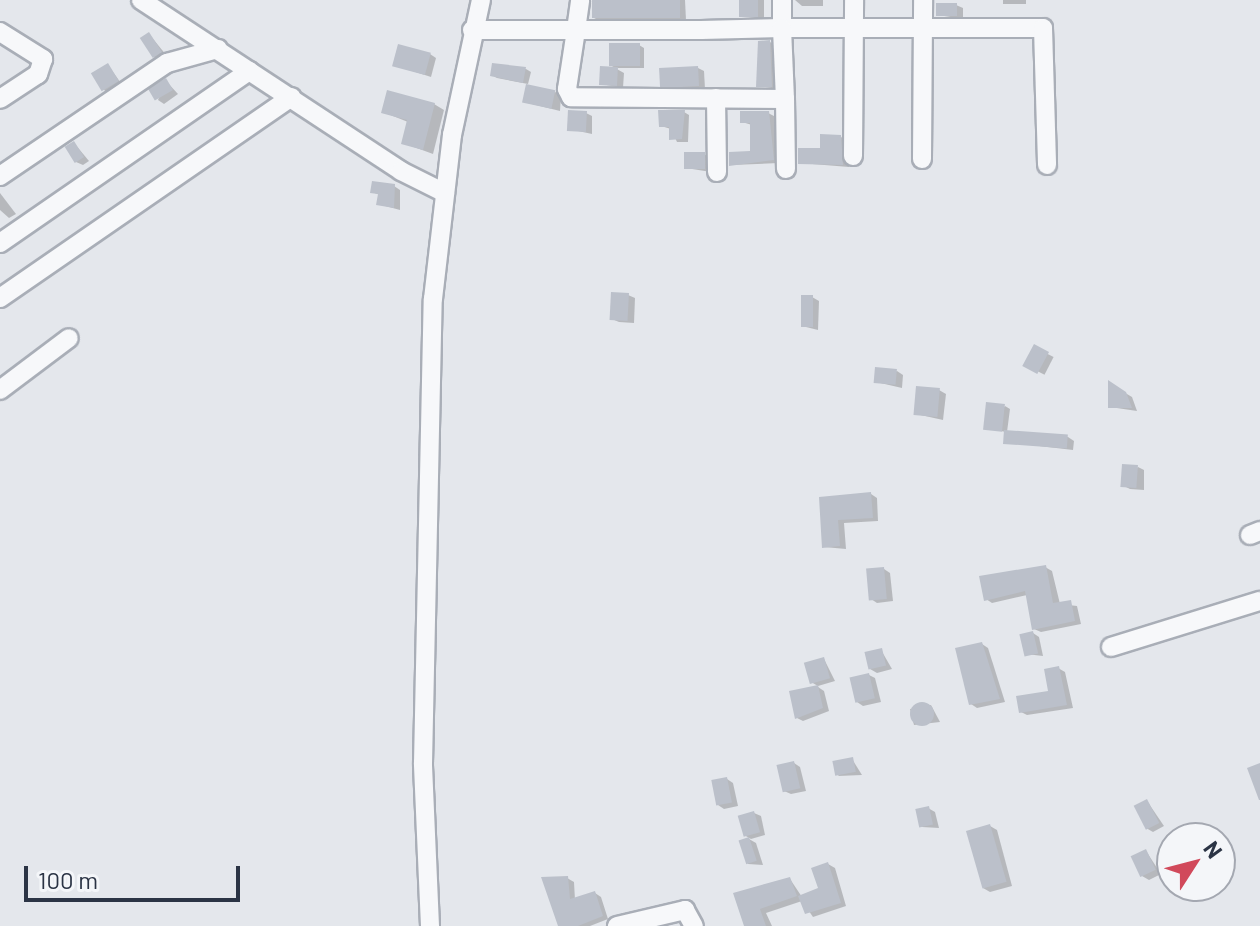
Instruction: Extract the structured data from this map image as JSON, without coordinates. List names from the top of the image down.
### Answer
{
  "scale_bar": "100 m",
  "north": "top right"
}
